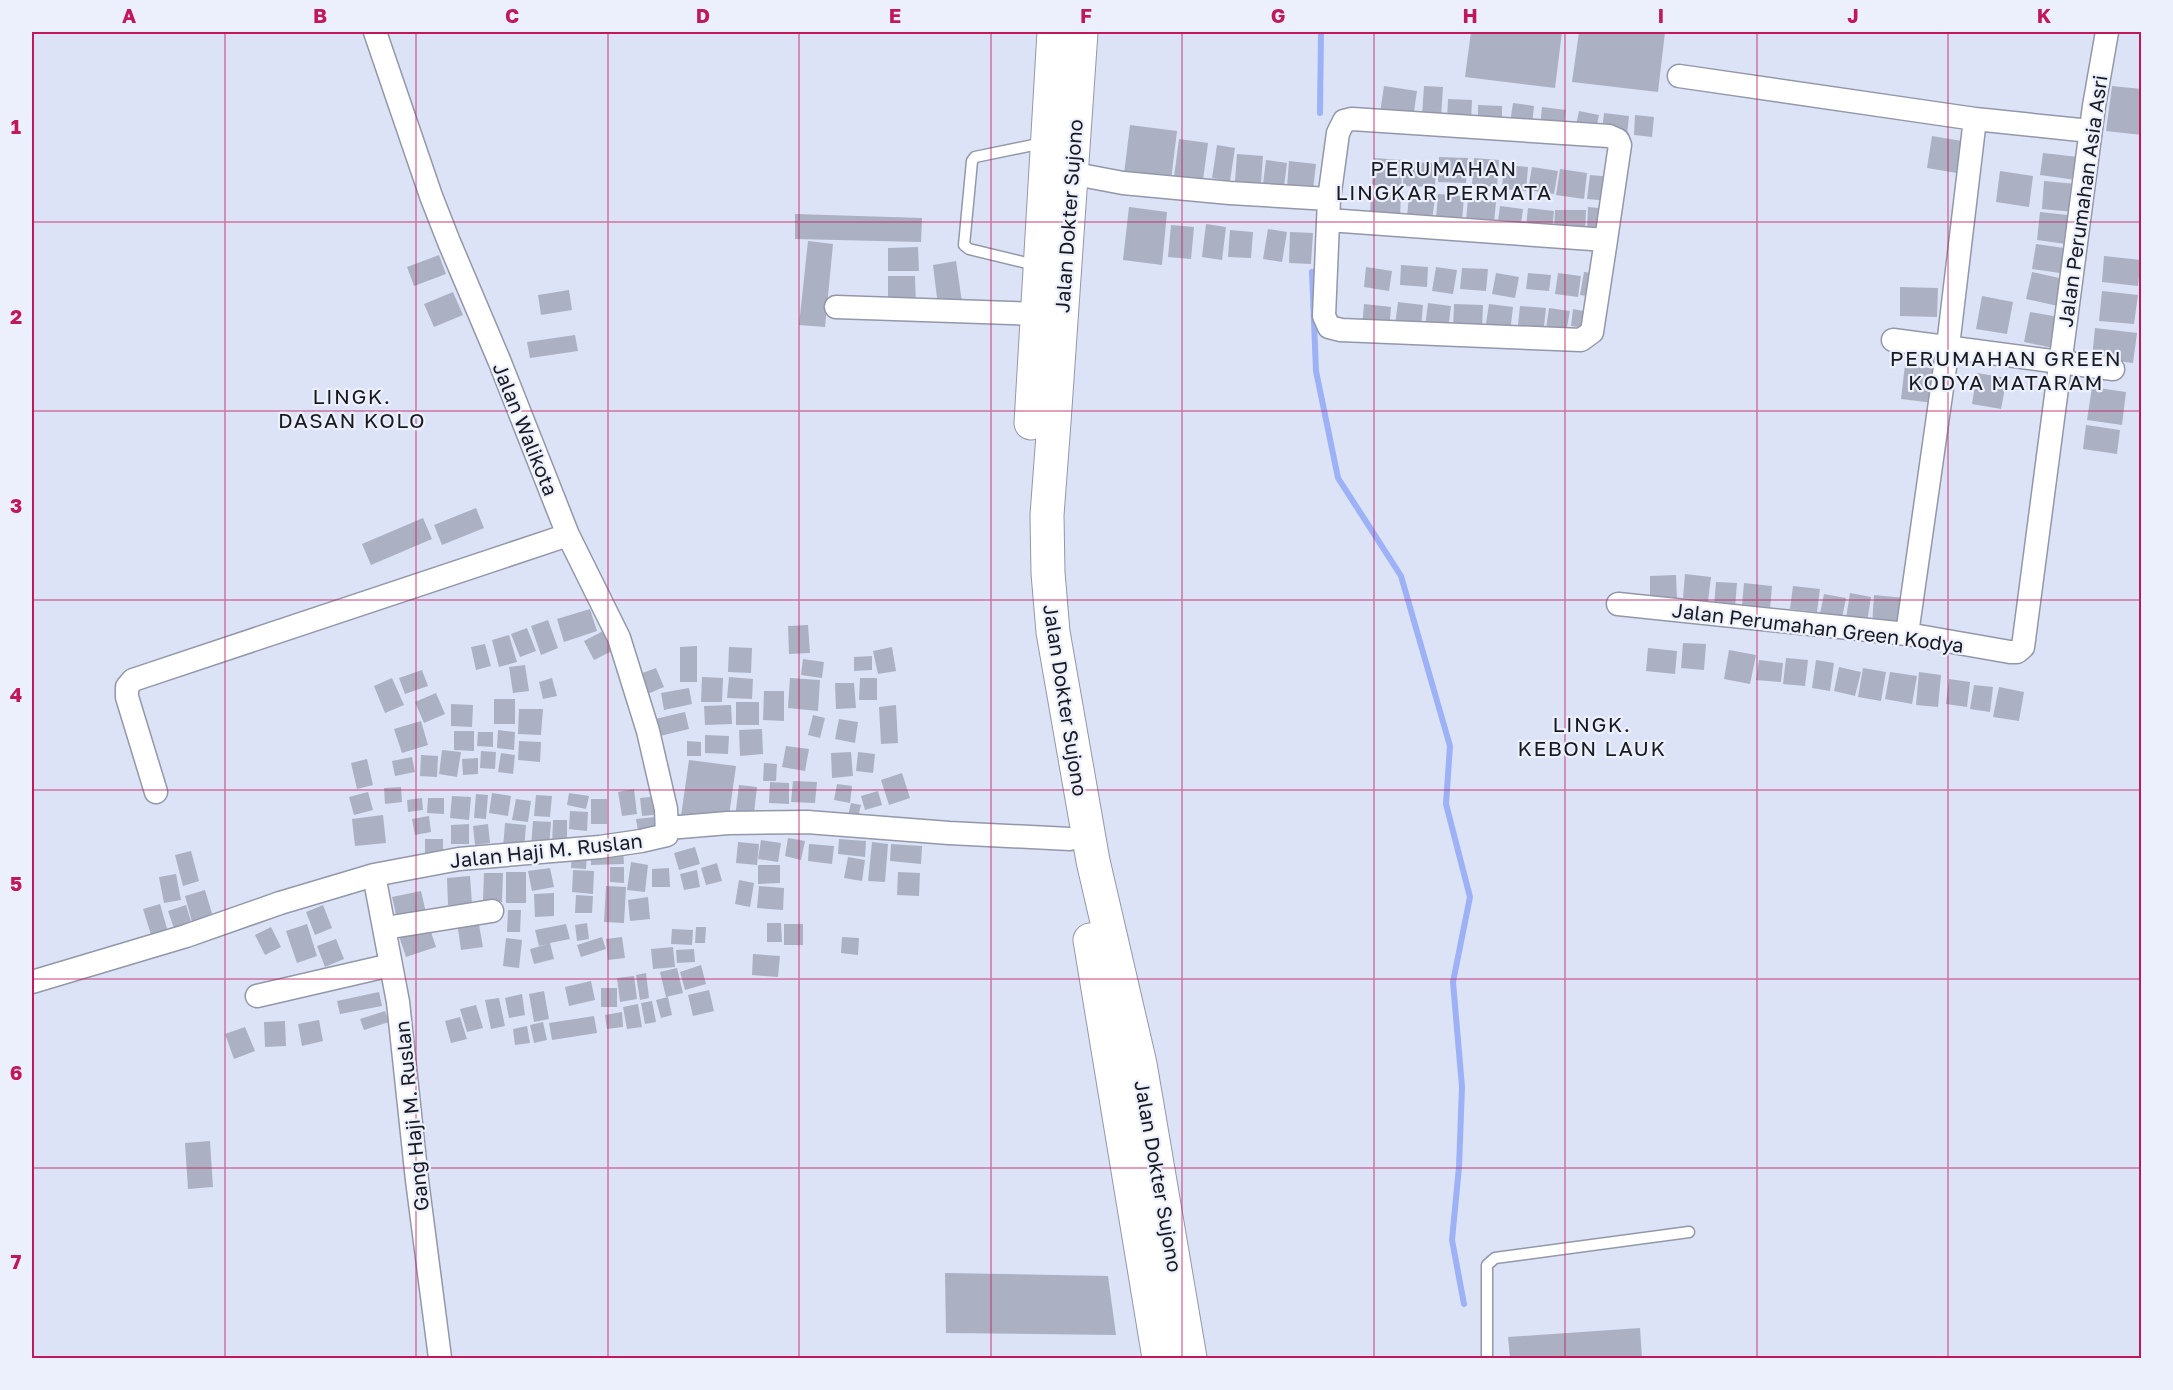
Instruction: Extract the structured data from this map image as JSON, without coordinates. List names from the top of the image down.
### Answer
{
  "streets": {
    "highway": ["Jalan Dokter Sujono"],
    "street": [
      "Jalan Perumahan Asia Asri",
      "Jalan Walikota",
      "Jalan Perumahan Green Kodya",
      "Jalan Haji M. Ruslan",
      "Gang Haji M. Ruslan"
    ]
  },
  "crossings": [
    ["Jalan Perumahan Asia Asri", "Jalan Perumahan Green Kodya"],
    ["Jalan Walikota", "Jalan Haji M. Ruslan"],
    ["Jalan Haji M. Ruslan", "Gang Haji M. Ruslan"]
  ],
  "districts": [
    "PERUMAHAN LINGKAR PERMATA",
    "PERUMAHAN GREEN KODYA MATARAM",
    "LINGK. DASAN KOLO",
    "LINGK. KEBON LAUK"
  ],
  "grid": {
    "columns": [
      "A",
      "B",
      "C",
      "D",
      "E",
      "F",
      "G",
      "H",
      "I",
      "J",
      "K"
    ],
    "rows": [
      "1",
      "2",
      "3",
      "4",
      "5",
      "6",
      "7"
    ]
  }
}
